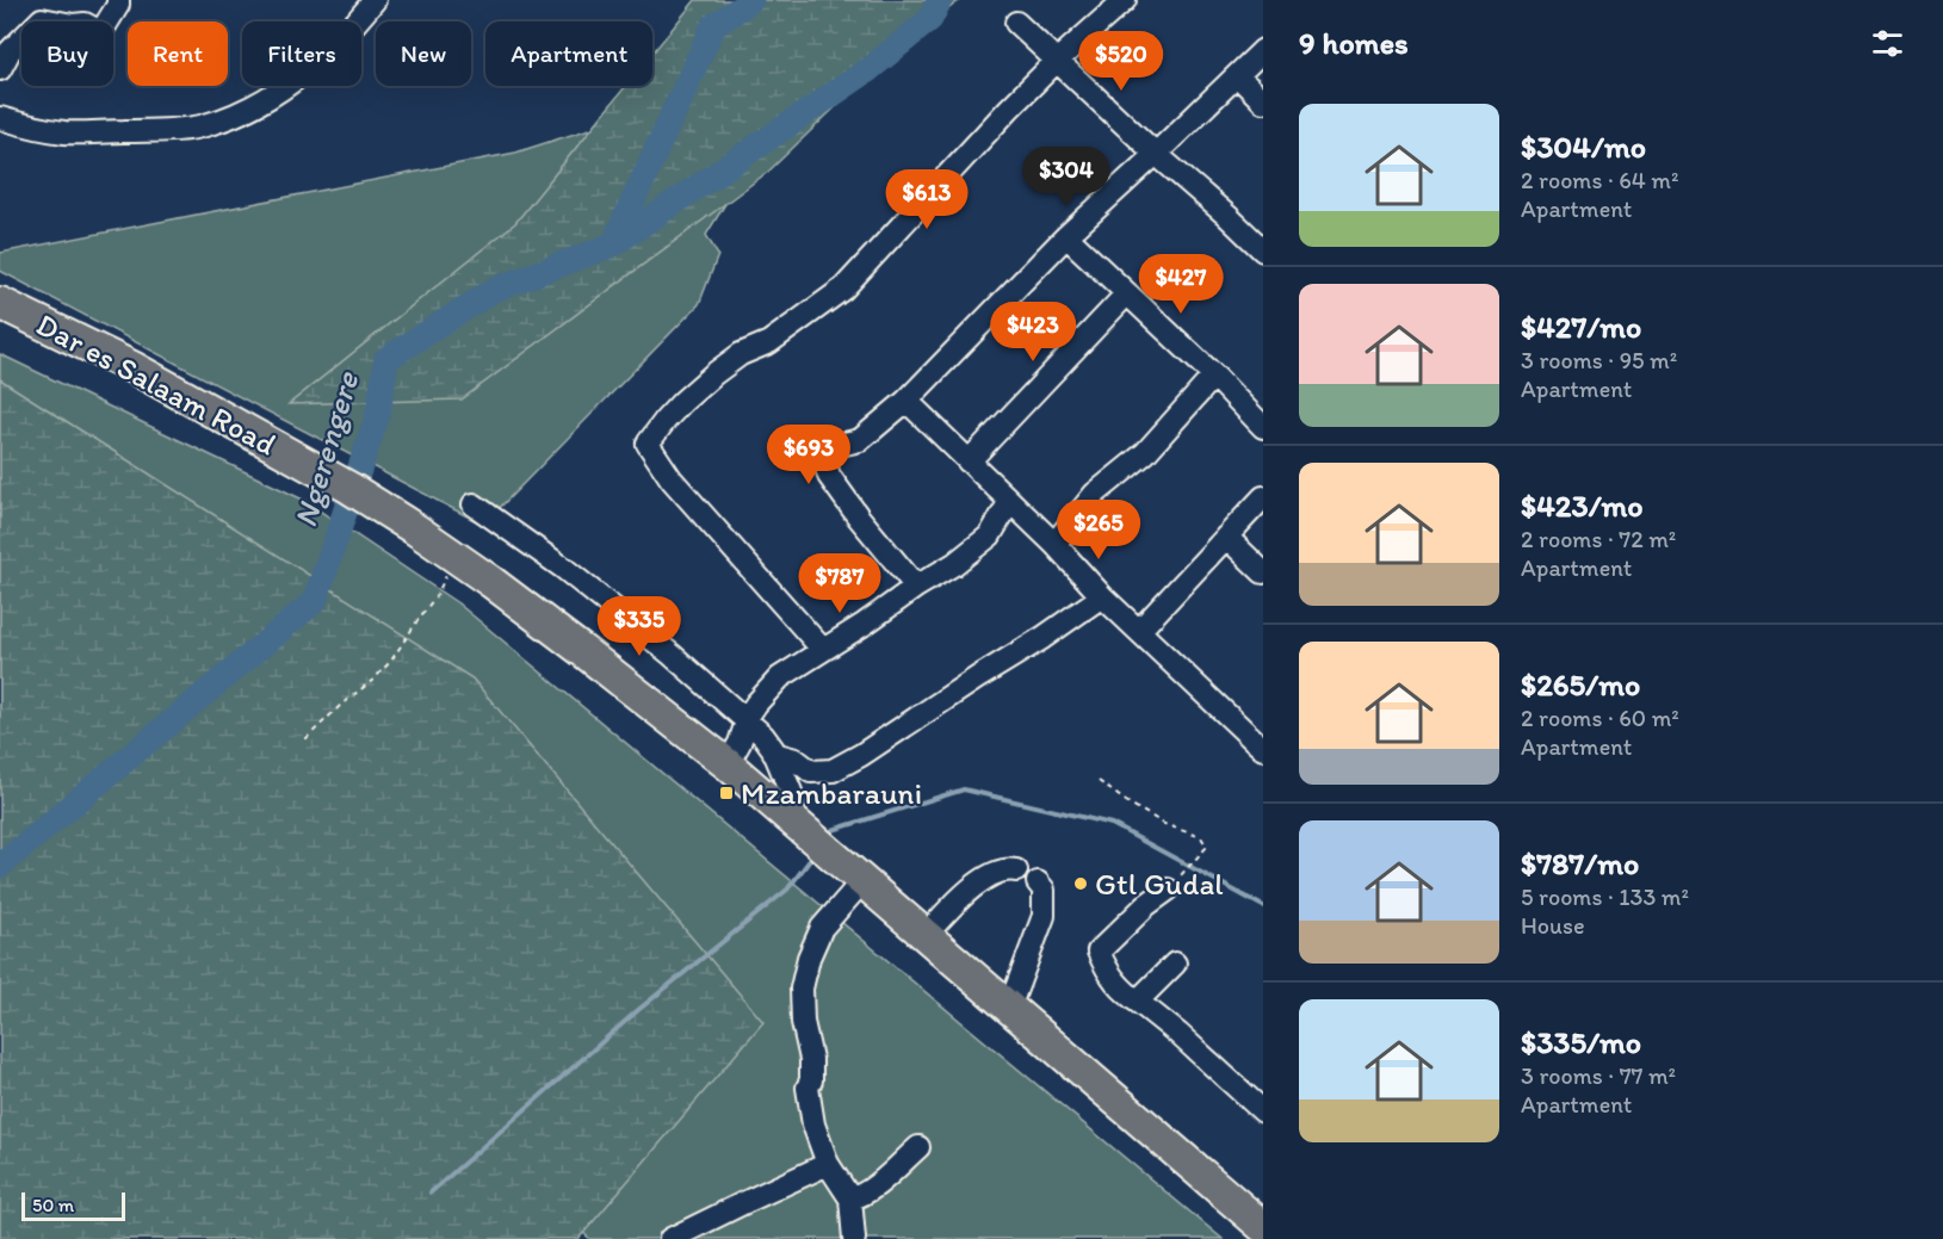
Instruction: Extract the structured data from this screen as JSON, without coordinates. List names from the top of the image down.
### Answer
{
  "streets": {
    "highway": ["Dar es Salaam Road"]
  },
  "water": ["Ngerengere"],
  "places": {
    "transit": ["Mzambarauni"],
    "other": ["Gtl Gudal"]
  },
  "scale_bar": "50 m",
  "page": {
    "heading": "9 homes",
    "chip": [
      "Buy",
      "Rent",
      "Filters",
      "New",
      "Apartment"
    ],
    "price": [
      "$520",
      "$304",
      "$613",
      "$427",
      "$423",
      "$693",
      "$265",
      "$787",
      "$335"
    ],
    "list": [
      {
        "name": "$304/mo",
        "note": "2 rooms · 64 m² · Apartment"
      },
      {
        "name": "$427/mo",
        "note": "3 rooms · 95 m² · Apartment"
      },
      {
        "name": "$423/mo",
        "note": "2 rooms · 72 m² · Apartment"
      },
      {
        "name": "$265/mo",
        "note": "2 rooms · 60 m² · Apartment"
      },
      {
        "name": "$787/mo",
        "note": "5 rooms · 133 m² · House"
      },
      {
        "name": "$335/mo",
        "note": "3 rooms · 77 m² · Apartment"
      }
    ],
    "scale": "50 m"
  }
}
